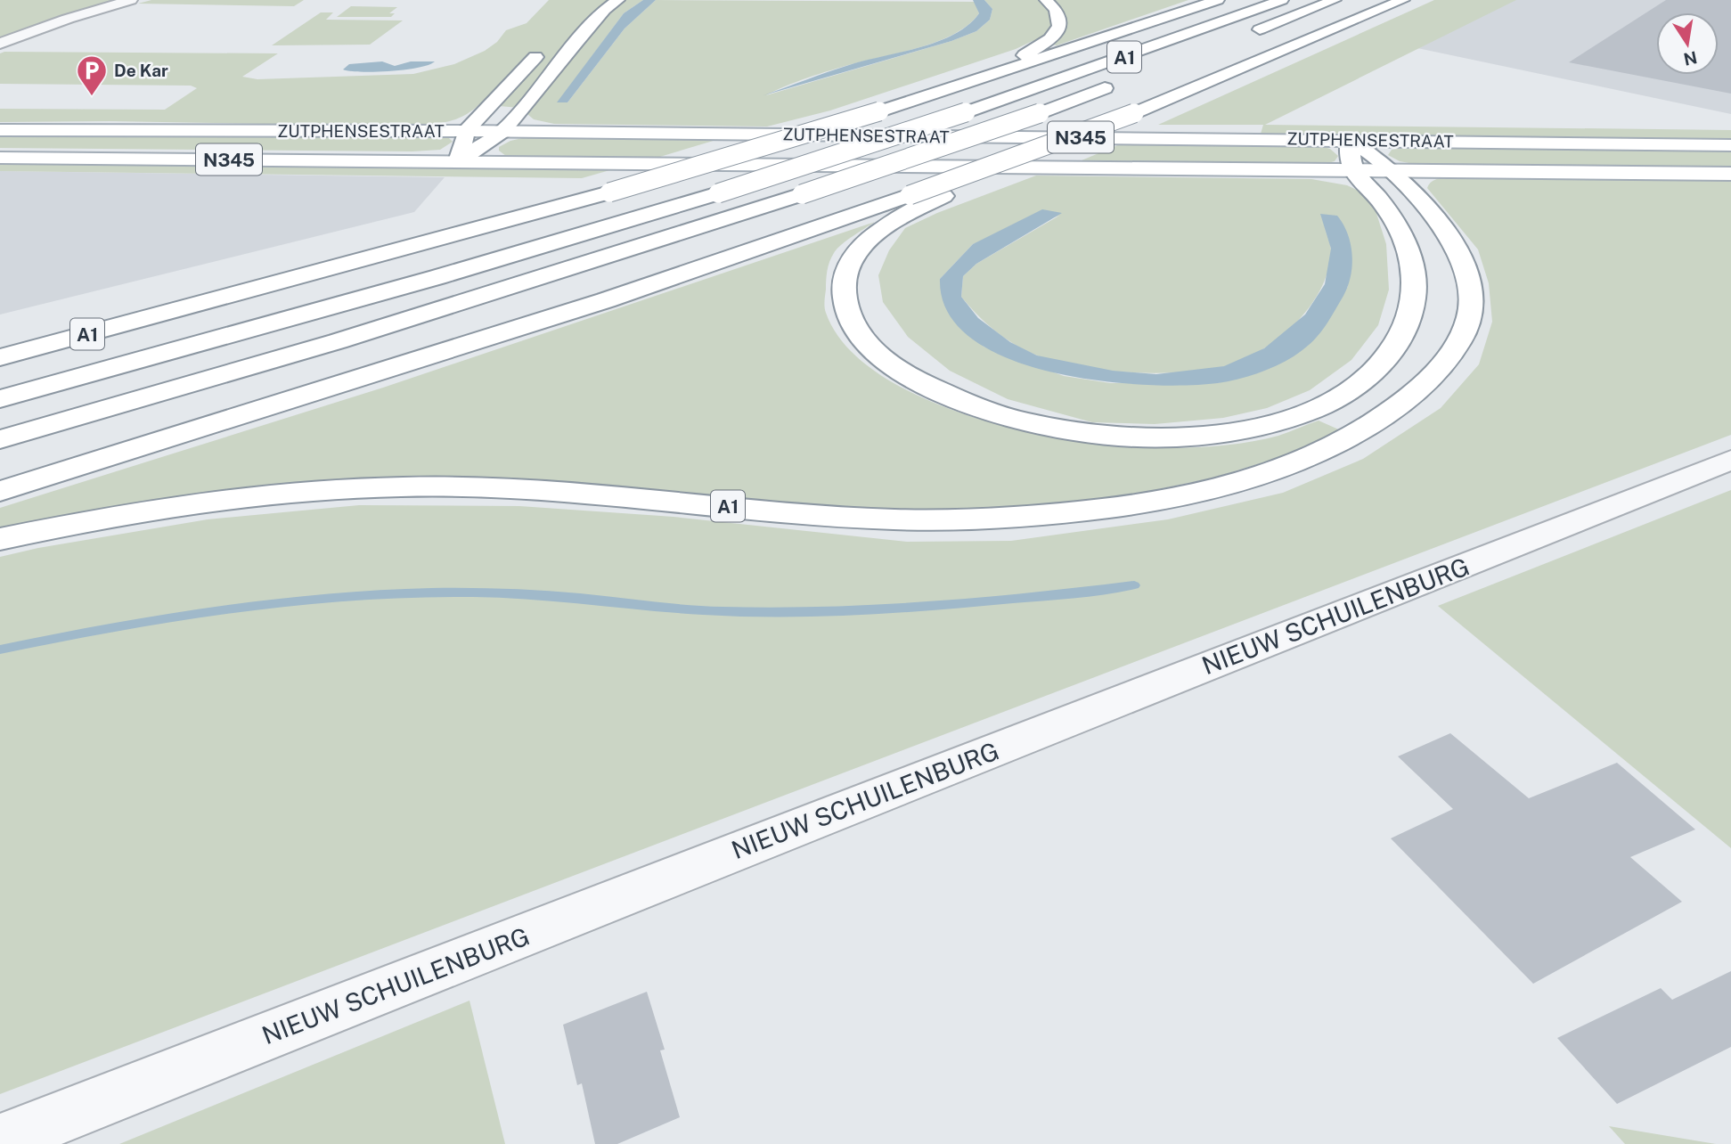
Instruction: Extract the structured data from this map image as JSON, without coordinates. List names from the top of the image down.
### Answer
{
  "streets": {
    "main road": ["A1", "ZUTPHENSESTRAAT", "N345"],
    "street": ["NIEUW SCHUILENBURG"]
  },
  "crossings": [
    ["A1", "ZUTPHENSESTRAAT"]
  ],
  "places": {
    "parking": ["De Kar"]
  },
  "north": "bottom"
}
